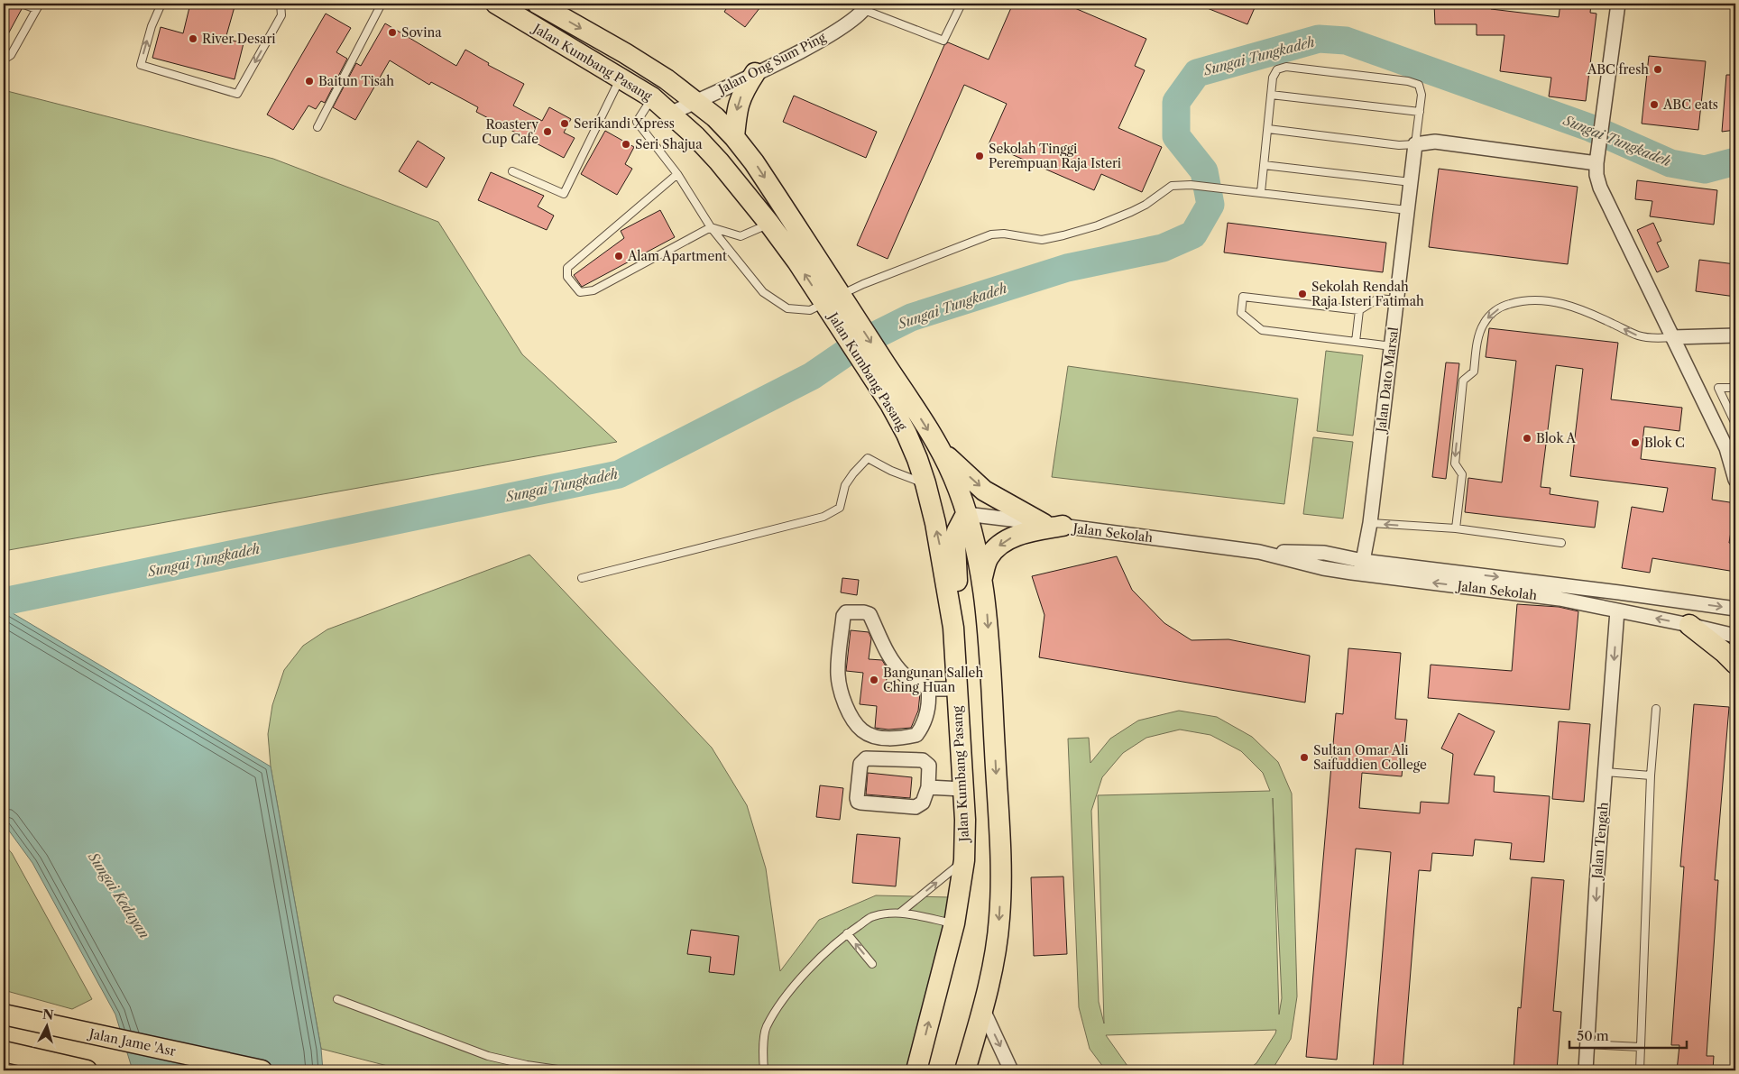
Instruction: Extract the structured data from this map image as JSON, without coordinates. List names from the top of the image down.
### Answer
{
  "streets": {
    "main road": ["Jalan Kumbang Pasang", "Jalan Jame 'Asr"],
    "street": [
      "Jalan Ong Sum Ping",
      "Jalan Dato Marsal",
      "Jalan Sekolah",
      "Jalan Tengah"
    ]
  },
  "crossings": [
    ["Jalan Kumbang Pasang", "Jalan Ong Sum Ping"],
    ["Jalan Kumbang Pasang", "Jalan Sekolah"],
    ["Jalan Dato Marsal", "Jalan Sekolah"],
    ["Jalan Sekolah", "Jalan Tengah"]
  ],
  "one_way": ["Jalan Tengah"],
  "water": ["Sungai Tungkadeh", "Sungai Kedayan"],
  "places": [
    "Sovina",
    "River Desari",
    "ABC fresh",
    "Baitun Tisah",
    "ABC eats",
    "Serikandi Xpress",
    "Roastery Cup Cafe",
    "Seri Shajua",
    "Sekolah Tinggi Perempuan Raja Isteri",
    "Alam Apartment",
    "Sekolah Rendah Raja Isteri Fatimah",
    "Blok A",
    "Blok C",
    "Bangunan Salleh Ching Huan",
    "Sultan Omar Ali Saifuddien College"
  ],
  "scale_bar": "50 m",
  "north": "top"
}
